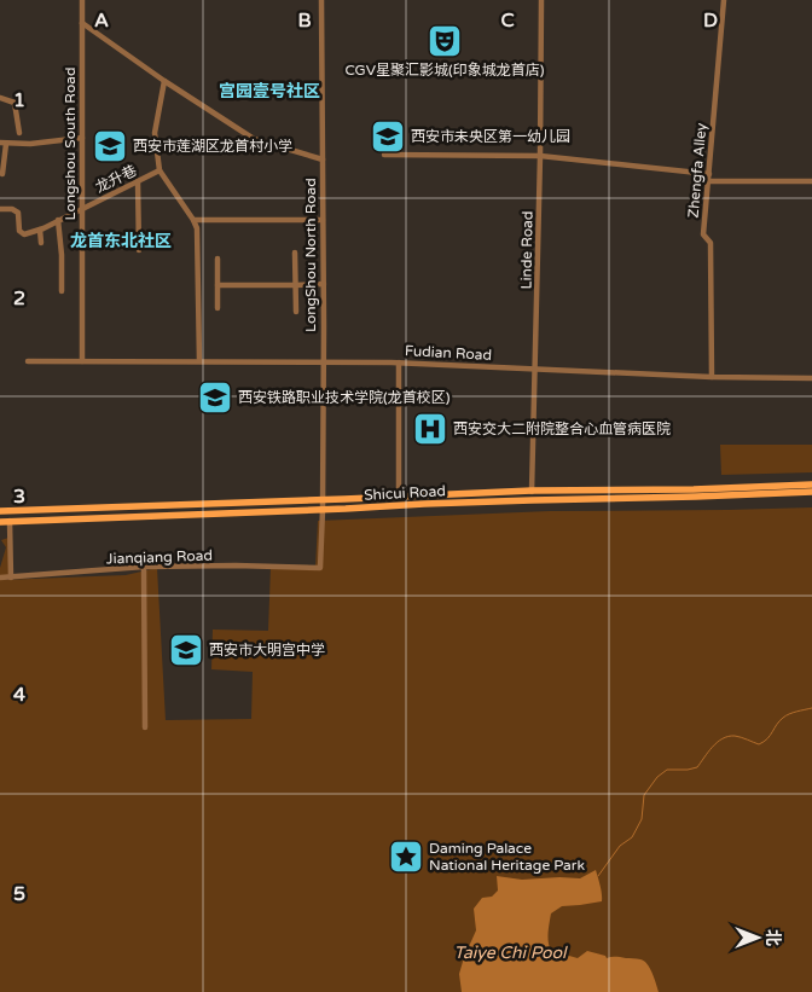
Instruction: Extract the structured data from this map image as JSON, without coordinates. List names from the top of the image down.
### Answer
{
  "streets": {
    "main road": ["Shicui Road"],
    "street": [
      "Longshou South Road",
      "Zhengfa Alley",
      "龙升巷",
      "Linde Road",
      "LongShou North Road",
      "Fudian Road",
      "Jianqiang Road"
    ]
  },
  "crossings": [
    ["Longshou South Road", "龙升巷"],
    ["Longshou South Road", "Fudian Road"],
    ["Zhengfa Alley", "Fudian Road"],
    ["Linde Road", "Fudian Road"],
    ["Linde Road", "Shicui Road"],
    ["LongShou North Road", "Fudian Road"],
    ["LongShou North Road", "Shicui Road"],
    ["LongShou North Road", "Jianqiang Road"]
  ],
  "districts": ["宫园壹号社区", "龙首东北社区"],
  "water": ["Taiye Chi Pool"],
  "places": {
    "theatre": ["CGV星聚汇影城(印象城龙首店)"],
    "school or university": [
      "西安市未央区第一幼儿园",
      "西安市莲湖区龙首村小学",
      "西安铁路职业技术学院(龙首校区)",
      "西安市大明宫中学"
    ],
    "hospital": ["西安交大二附院整合心血管病医院"],
    "place": ["Daming Palace National Heritage Park"]
  },
  "north": "right",
  "grid": {
    "columns": [
      "A",
      "B",
      "C",
      "D"
    ],
    "rows": [
      "1",
      "2",
      "3",
      "4",
      "5"
    ]
  }
}
